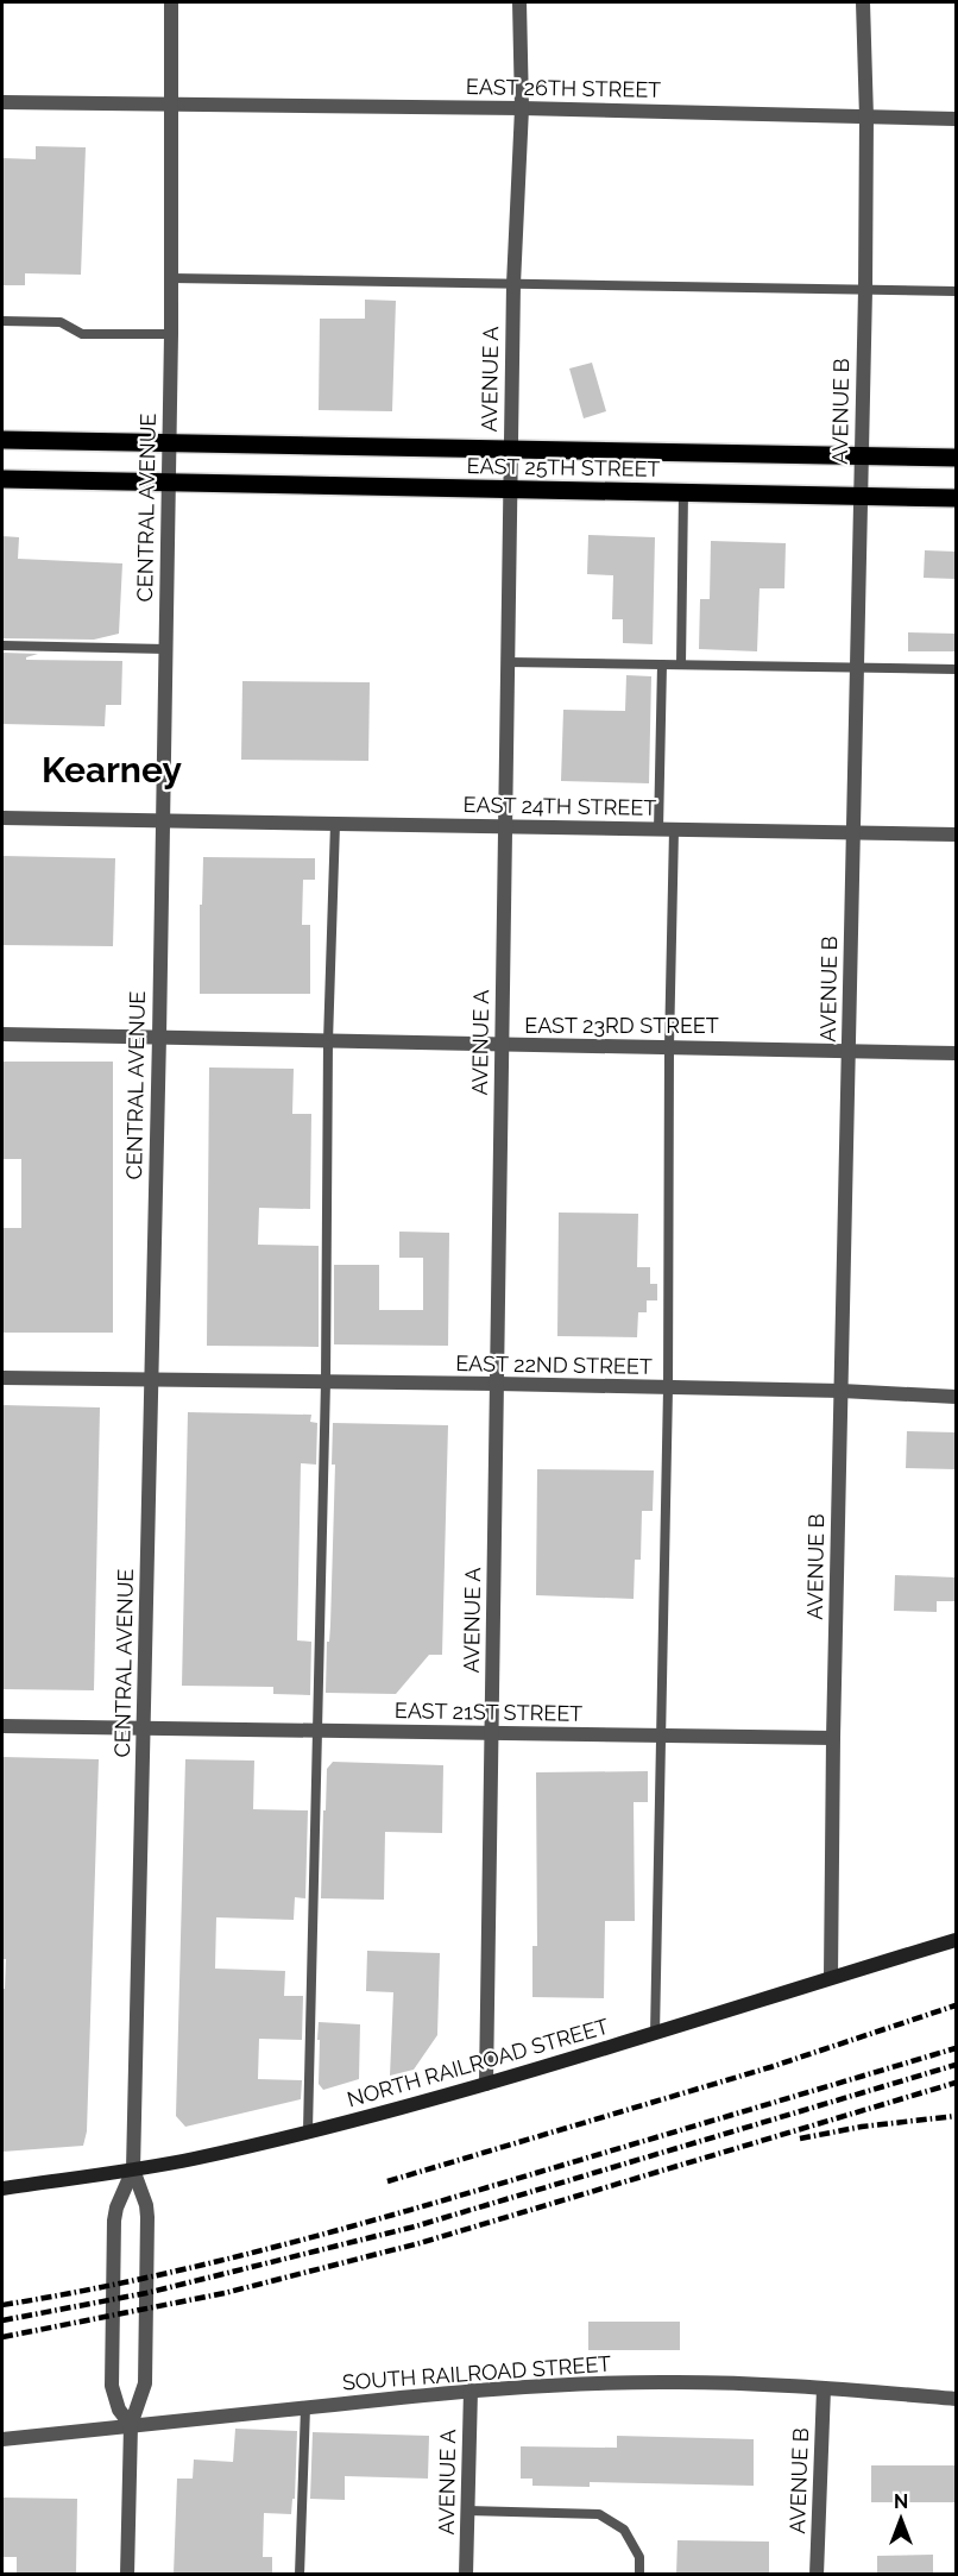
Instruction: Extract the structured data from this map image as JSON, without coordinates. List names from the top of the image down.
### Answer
{
  "streets": {
    "main road": ["EAST 25TH STREET", "NORTH RAILROAD STREET"],
    "street": [
      "EAST 26TH STREET",
      "AVENUE A",
      "AVENUE B",
      "CENTRAL AVENUE",
      "EAST 24TH STREET",
      "EAST 23RD STREET",
      "EAST 22ND STREET",
      "EAST 21ST STREET",
      "SOUTH RAILROAD STREET"
    ]
  },
  "crossings": [
    ["EAST 26TH STREET", "AVENUE A"],
    ["EAST 26TH STREET", "AVENUE B"],
    ["EAST 26TH STREET", "CENTRAL AVENUE"],
    ["AVENUE A", "EAST 25TH STREET"],
    ["AVENUE A", "EAST 24TH STREET"],
    ["AVENUE A", "EAST 23RD STREET"],
    ["AVENUE A", "EAST 22ND STREET"],
    ["AVENUE A", "EAST 21ST STREET"],
    ["AVENUE A", "NORTH RAILROAD STREET"],
    ["AVENUE A", "SOUTH RAILROAD STREET"],
    ["AVENUE B", "EAST 25TH STREET"],
    ["AVENUE B", "EAST 24TH STREET"],
    ["AVENUE B", "EAST 23RD STREET"],
    ["AVENUE B", "EAST 22ND STREET"],
    ["AVENUE B", "EAST 21ST STREET"],
    ["AVENUE B", "NORTH RAILROAD STREET"],
    ["AVENUE B", "SOUTH RAILROAD STREET"],
    ["EAST 25TH STREET", "CENTRAL AVENUE"],
    ["CENTRAL AVENUE", "EAST 24TH STREET"],
    ["CENTRAL AVENUE", "EAST 23RD STREET"],
    ["CENTRAL AVENUE", "EAST 22ND STREET"],
    ["CENTRAL AVENUE", "EAST 21ST STREET"],
    ["CENTRAL AVENUE", "NORTH RAILROAD STREET"],
    ["CENTRAL AVENUE", "SOUTH RAILROAD STREET"]
  ],
  "districts": ["Kearney"],
  "north": "top"
}
